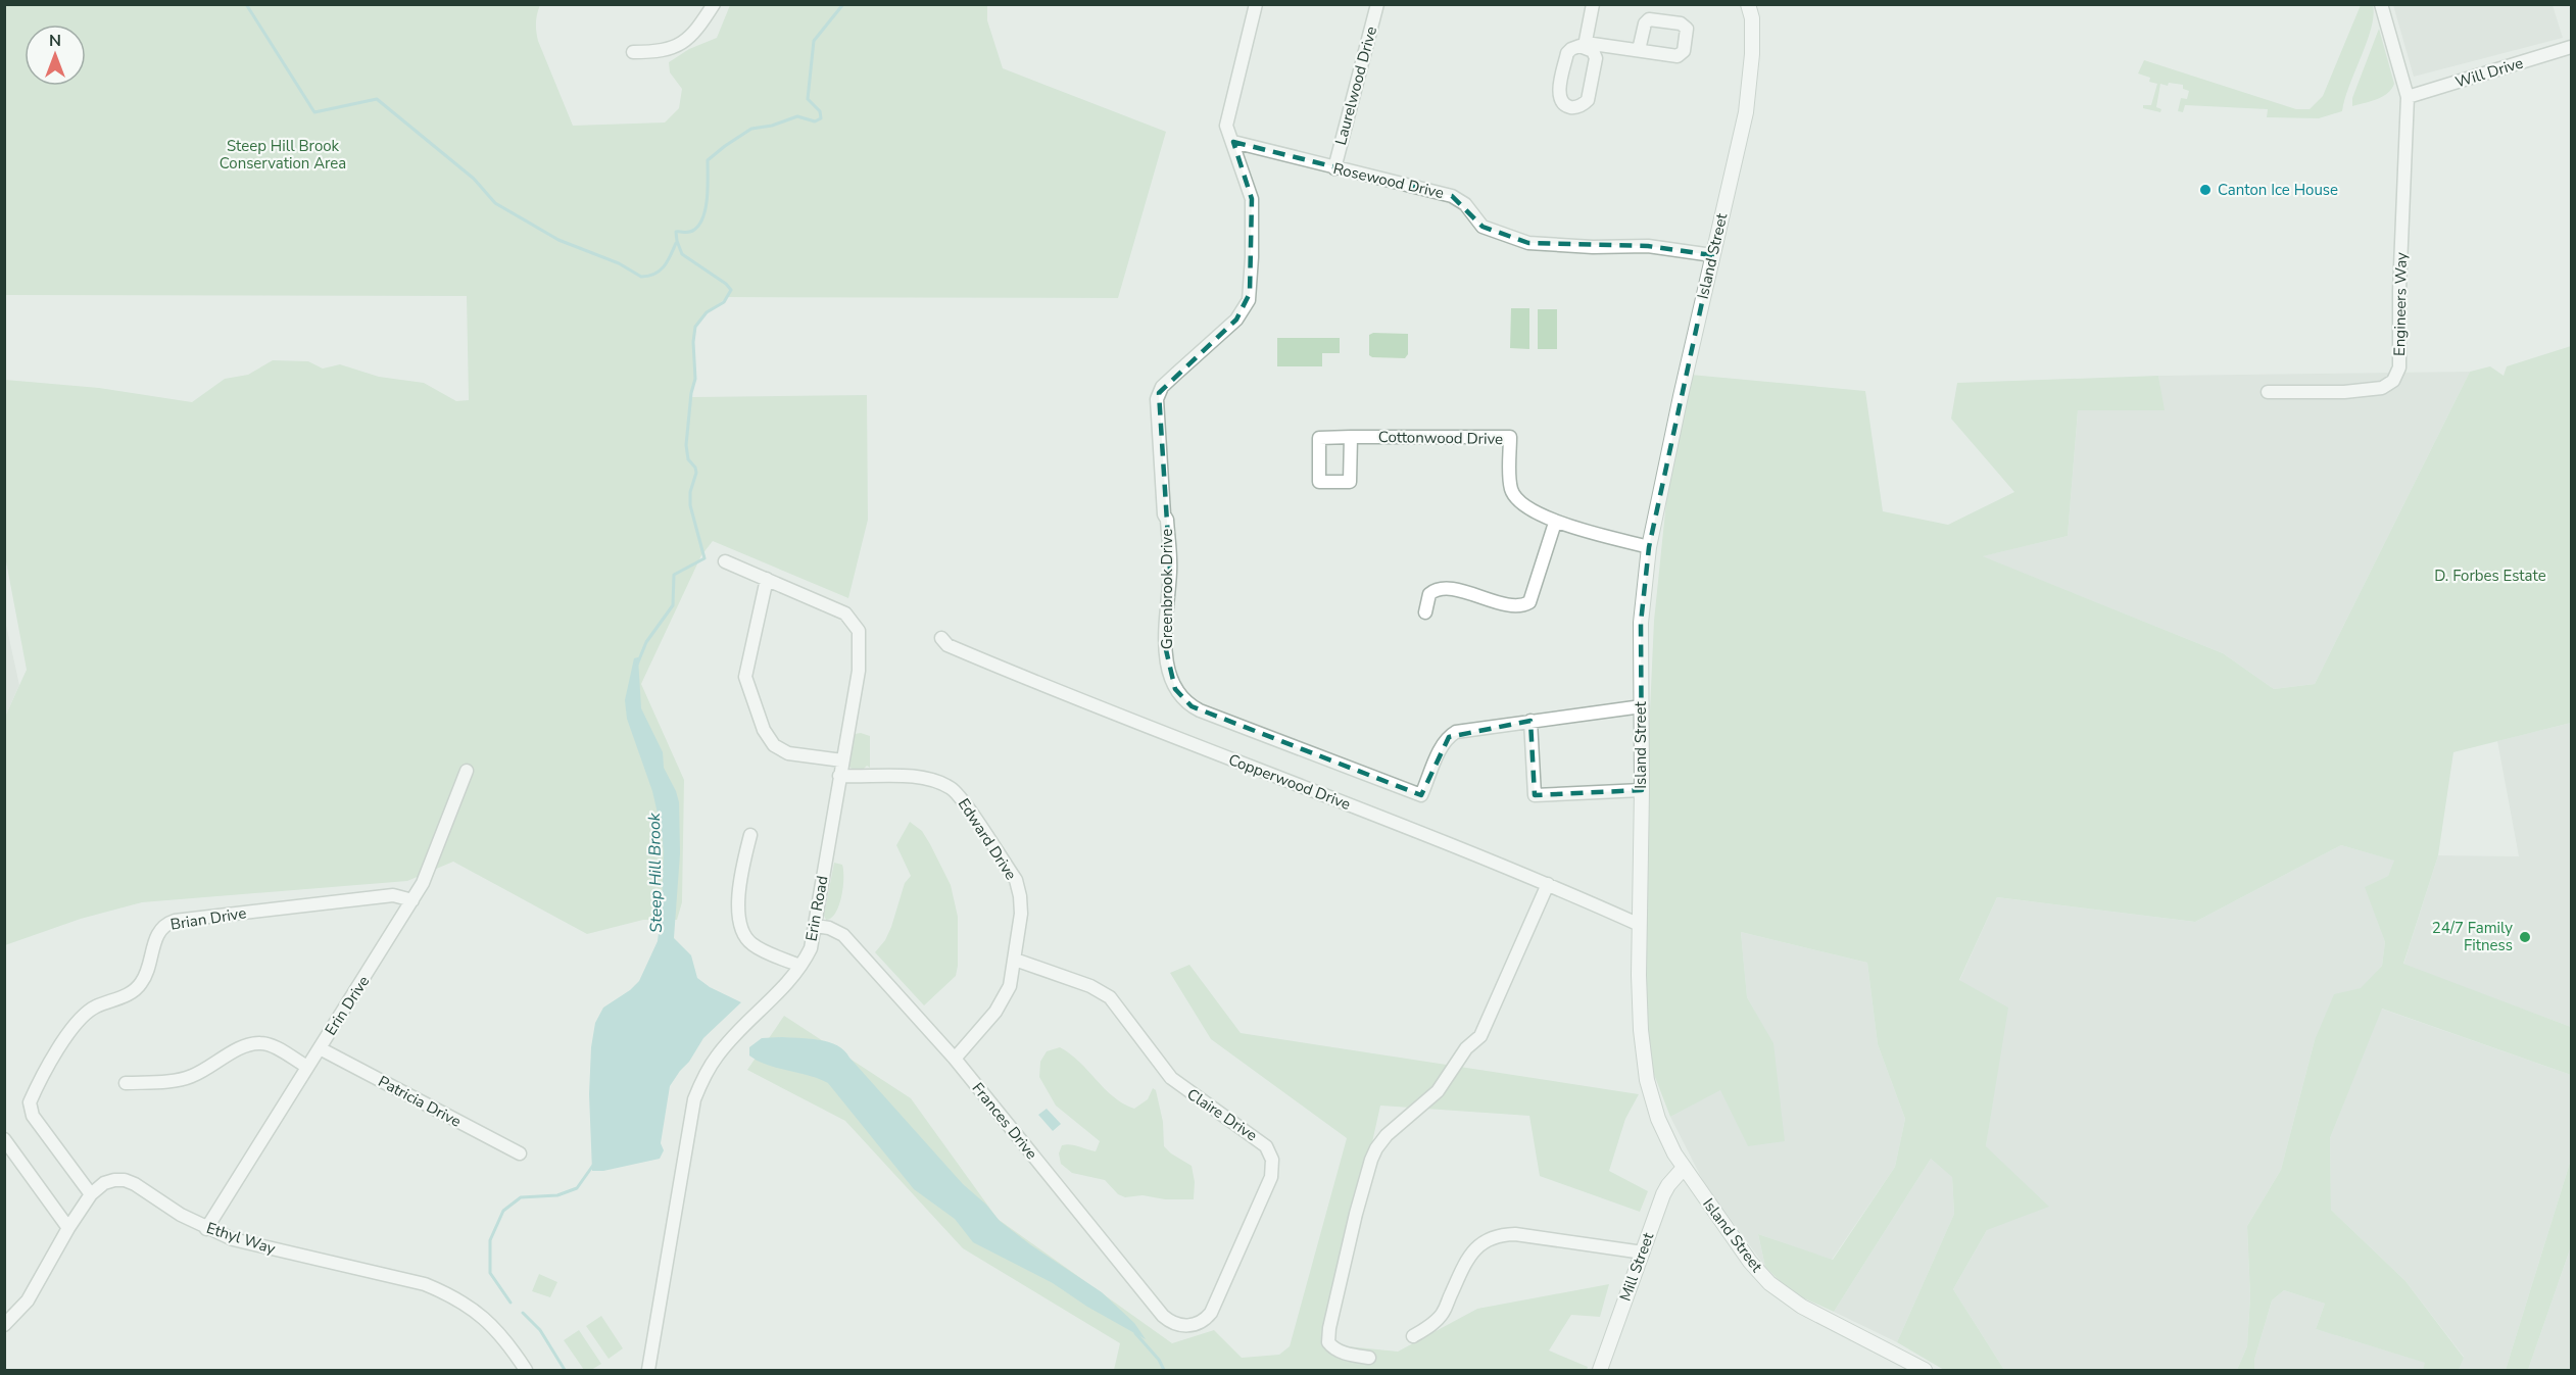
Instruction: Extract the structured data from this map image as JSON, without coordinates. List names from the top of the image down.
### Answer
{
  "streets": {
    "street": [
      "Will Drive",
      "Laurelwood Drive",
      "Rosewood Drive",
      "Island Street",
      "Engineers Way",
      "Cottonwood Drive",
      "Greenbrook Drive",
      "Copperwood Drive",
      "Edward Drive",
      "Erin Road",
      "Brian Drive",
      "Erin Drive",
      "Patricia Drive",
      "Claire Drive",
      "Frances Drive",
      "Ethyl Way",
      "Mill Street"
    ]
  },
  "crossings": [
    ["Will Drive", "Engineers Way"],
    ["Laurelwood Drive", "Rosewood Drive"],
    ["Rosewood Drive", "Island Street"],
    ["Rosewood Drive", "Greenbrook Drive"],
    ["Island Street", "Cottonwood Drive"],
    ["Island Street", "Greenbrook Drive"],
    ["Island Street", "Copperwood Drive"],
    ["Island Street", "Mill Street"],
    ["Edward Drive", "Erin Road"],
    ["Edward Drive", "Claire Drive"],
    ["Edward Drive", "Frances Drive"],
    ["Erin Road", "Frances Drive"],
    ["Brian Drive", "Erin Drive"],
    ["Brian Drive", "Ethyl Way"],
    ["Erin Drive", "Patricia Drive"],
    ["Erin Drive", "Ethyl Way"],
    ["Claire Drive", "Frances Drive"]
  ],
  "water": ["Steep Hill Brook"],
  "parks": ["Steep Hill Brook Conservation Area", "D. Forbes Estate"],
  "places": ["Canton Ice House", "24/7 Family Fitness"],
  "north": "top"
}
